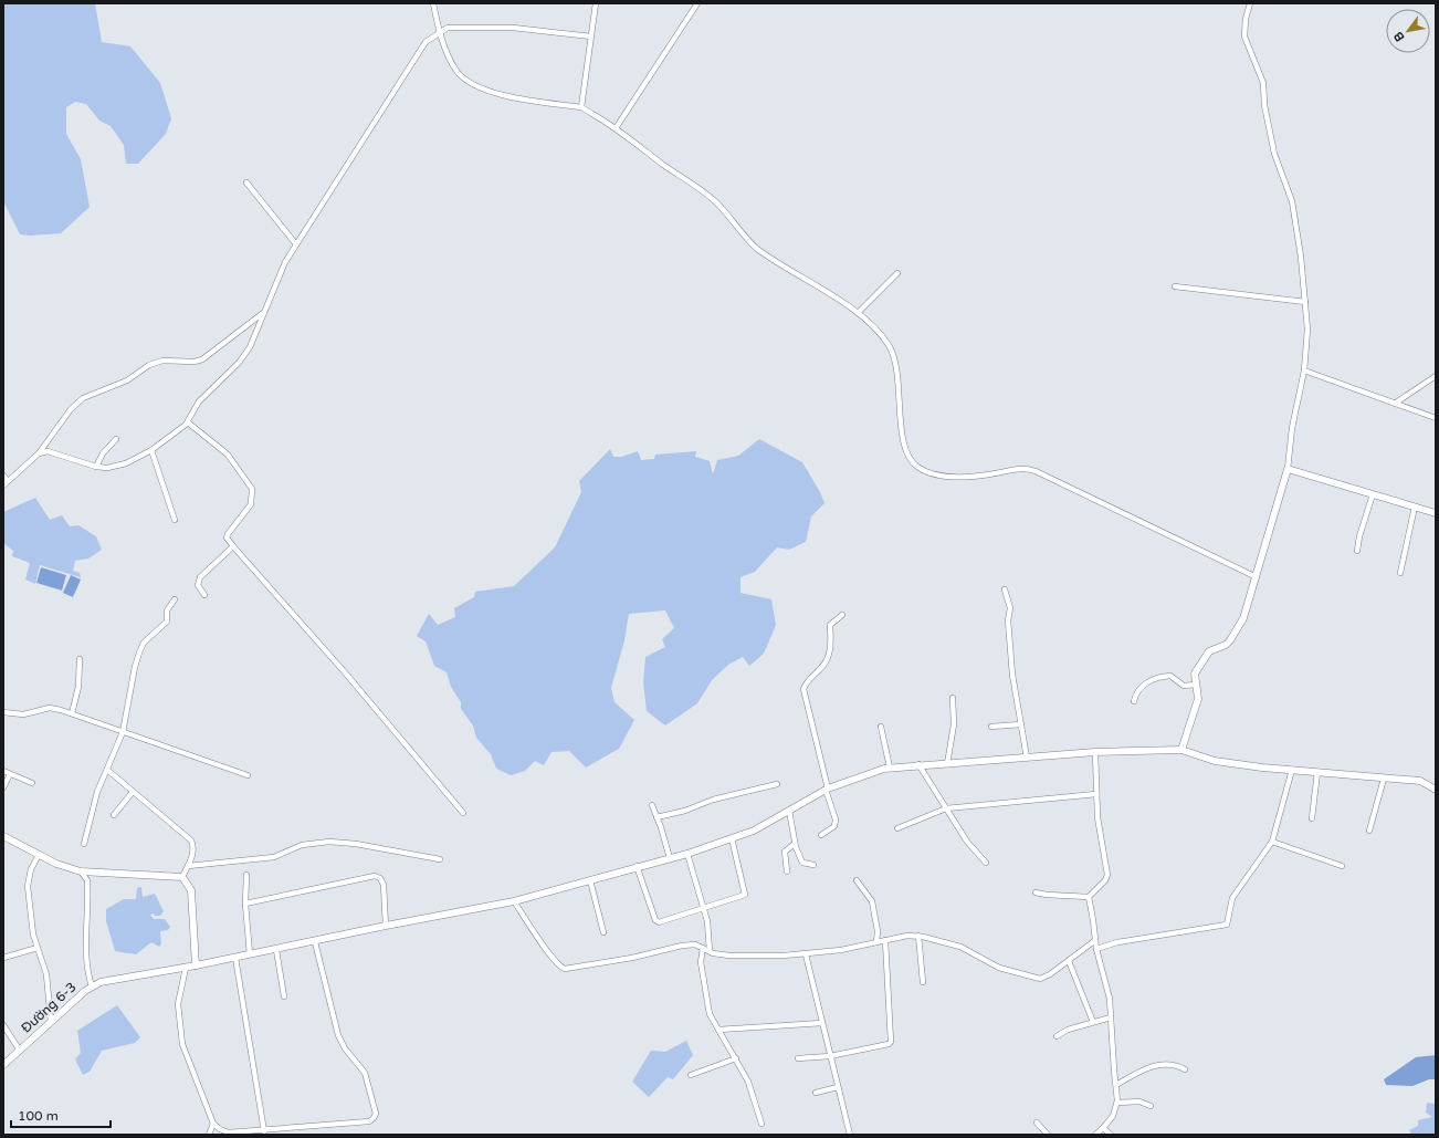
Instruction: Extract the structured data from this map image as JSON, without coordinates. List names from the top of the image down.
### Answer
{
  "streets": {
    "street": ["Đường 6-3"]
  },
  "scale_bar": "100 m",
  "north": "bottom left"
}
